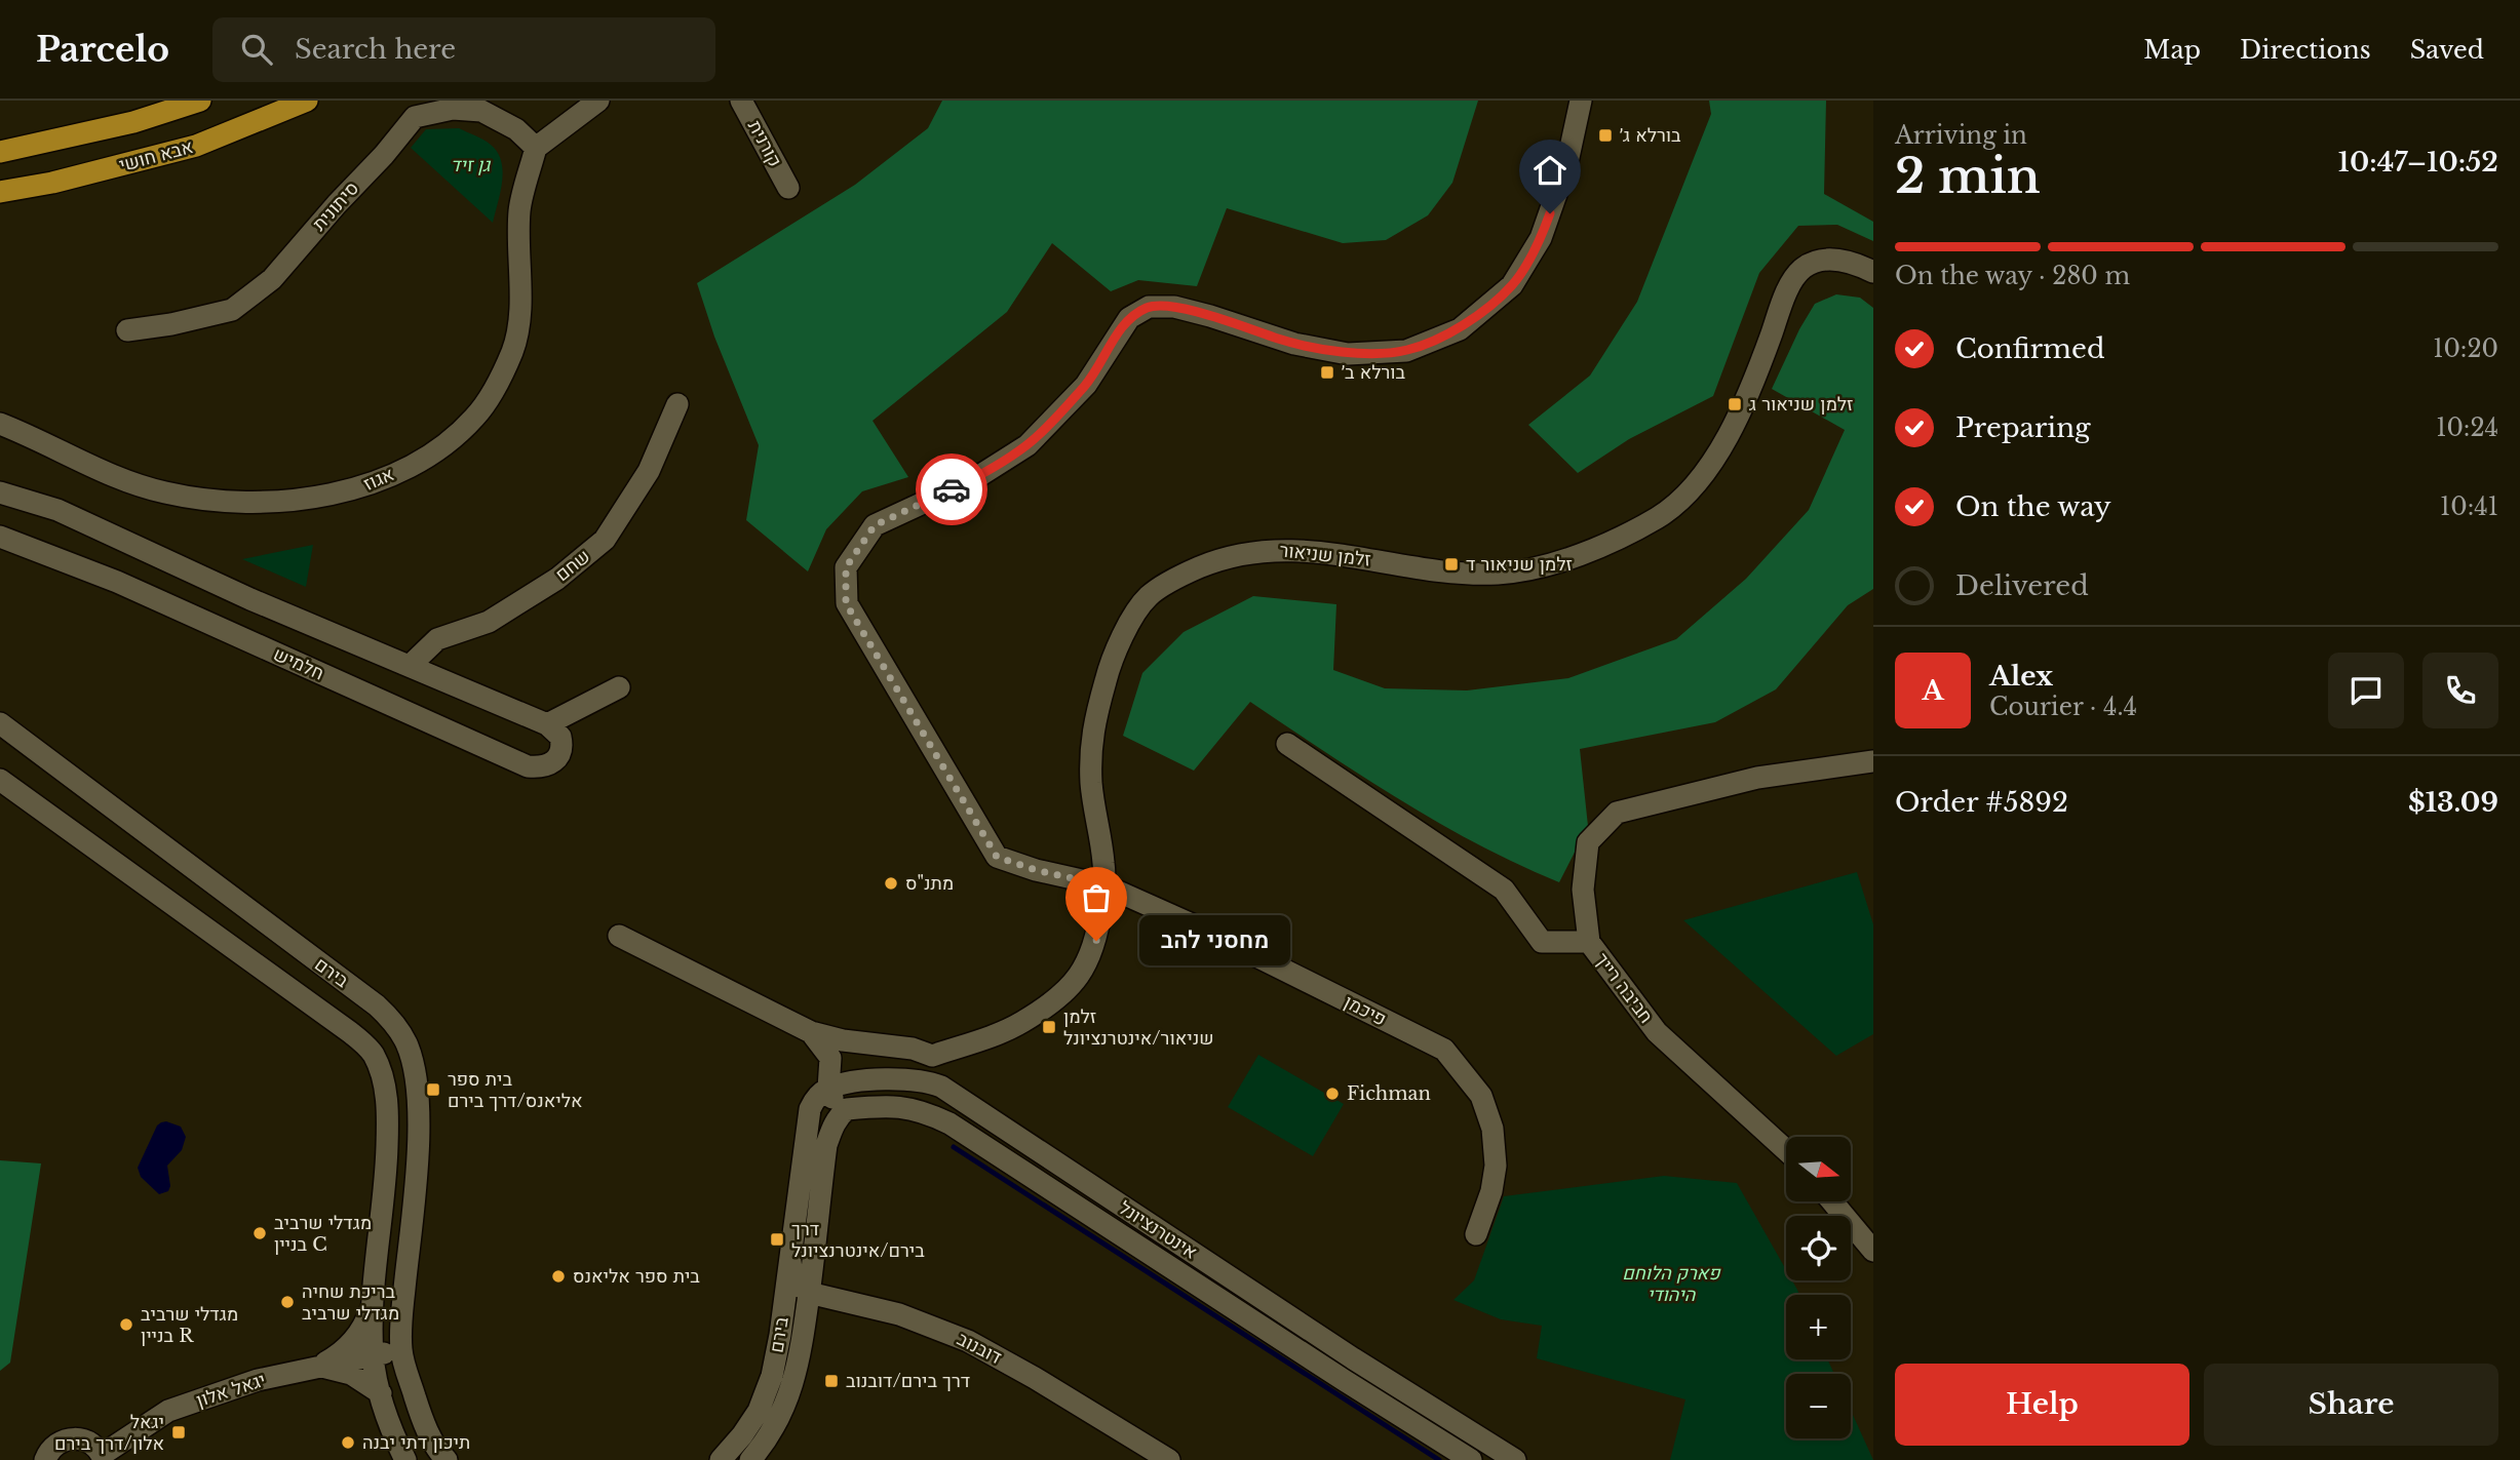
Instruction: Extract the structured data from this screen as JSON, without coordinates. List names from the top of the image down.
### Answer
{
  "streets": {
    "main road": ["אבא חושי"],
    "street": [
      "קורנית",
      "סיתונית",
      "אגוז",
      "זלמן שניאור",
      "שחם",
      "חלמיש",
      "בירם",
      "חביבה רייך",
      "פיכמן",
      "אינטרנציונל",
      "דובנוב",
      "יגאל אלון"
    ]
  },
  "crossings": [
    ["סיתונית", "אגוז"],
    ["זלמן שניאור", "פיכמן"],
    ["בירם", "אינטרנציונל"],
    ["בירם", "דובנוב"],
    ["בירם", "יגאל אלון"]
  ],
  "parks": ["גן זיד", "פארק הלוחם היהודי"],
  "places": {
    "transit": [
      "בורלא ג׳",
      "בורלא ב׳",
      "זלמן שניאור ג",
      "זלמן שניאור ד",
      "זלמן שניאור/אינטרנציונל",
      "בית ספר אליאנס/דרך בירם",
      "דרך בירם/אינטרנציונל",
      "דרך בירם/דובנוב",
      "יגאל אלון/דרך בירם"
    ],
    "other": [
      "מתנ\"ס",
      "מחסני להב",
      "Fichman",
      "מגדלי שרביב בניין C",
      "בית ספר אליאנס",
      "בריכת שחיה מגדלי שרביב",
      "מגדלי שרביב בניין R",
      "תיכון דתי יבנה"
    ]
  },
  "north": "right",
  "page": {
    "header": "Parcelo",
    "search": "Search here",
    "nav": ["Map", "Directions", "Saved"],
    "heading": ["2 min", "Arriving in", "10:47–10:52"],
    "panel": [
      "Alex",
      "Courier · 4.4",
      "Order #5892",
      "$13.09"
    ],
    "bar": "On the way · 280 m",
    "list": [
      ["Confirmed", "10:20"],
      ["Preparing", "10:24"],
      ["On the way", "10:41"],
      "Delivered"
    ],
    "round": "A",
    "bubble": "מחסני להב",
    "map_buttons": ["+", "−"],
    "buttons": ["Help", "Share"]
  }
}
